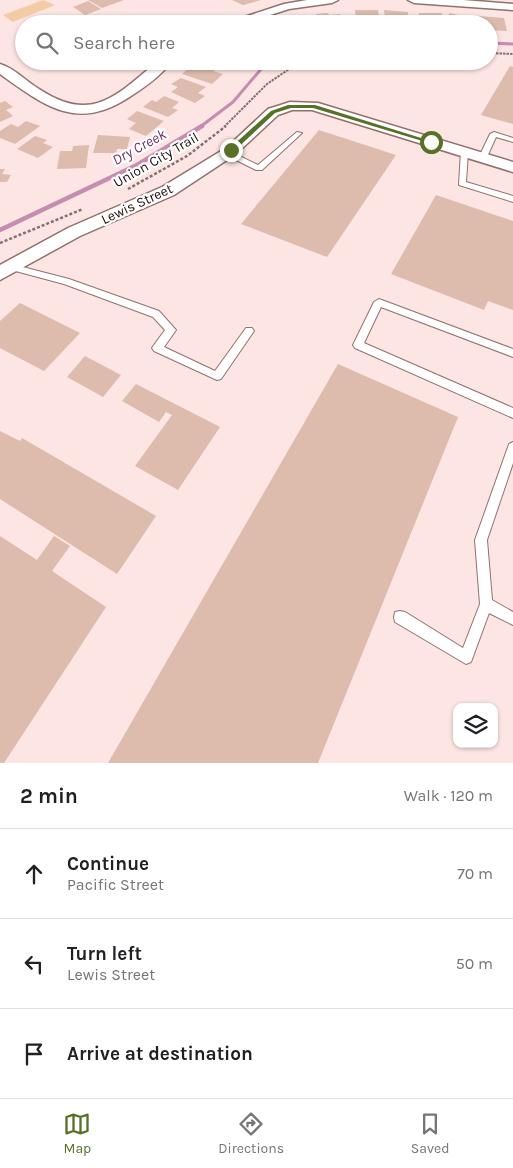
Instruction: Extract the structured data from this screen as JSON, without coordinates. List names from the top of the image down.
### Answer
{
  "streets": {
    "street": ["Lewis Street"],
    "path": ["Union City Trail"]
  },
  "water": ["Dry Creek"],
  "page": {
    "search": "Search here",
    "heading": ["2 min", "Walk · 120 m"],
    "list": [
      ["Continue", "Pacific Street", "70 m"],
      ["Turn left", "Lewis Street", "50 m"],
      "Arrive at destination"
    ],
    "nav": ["Map", "Directions", "Saved"]
  }
}
